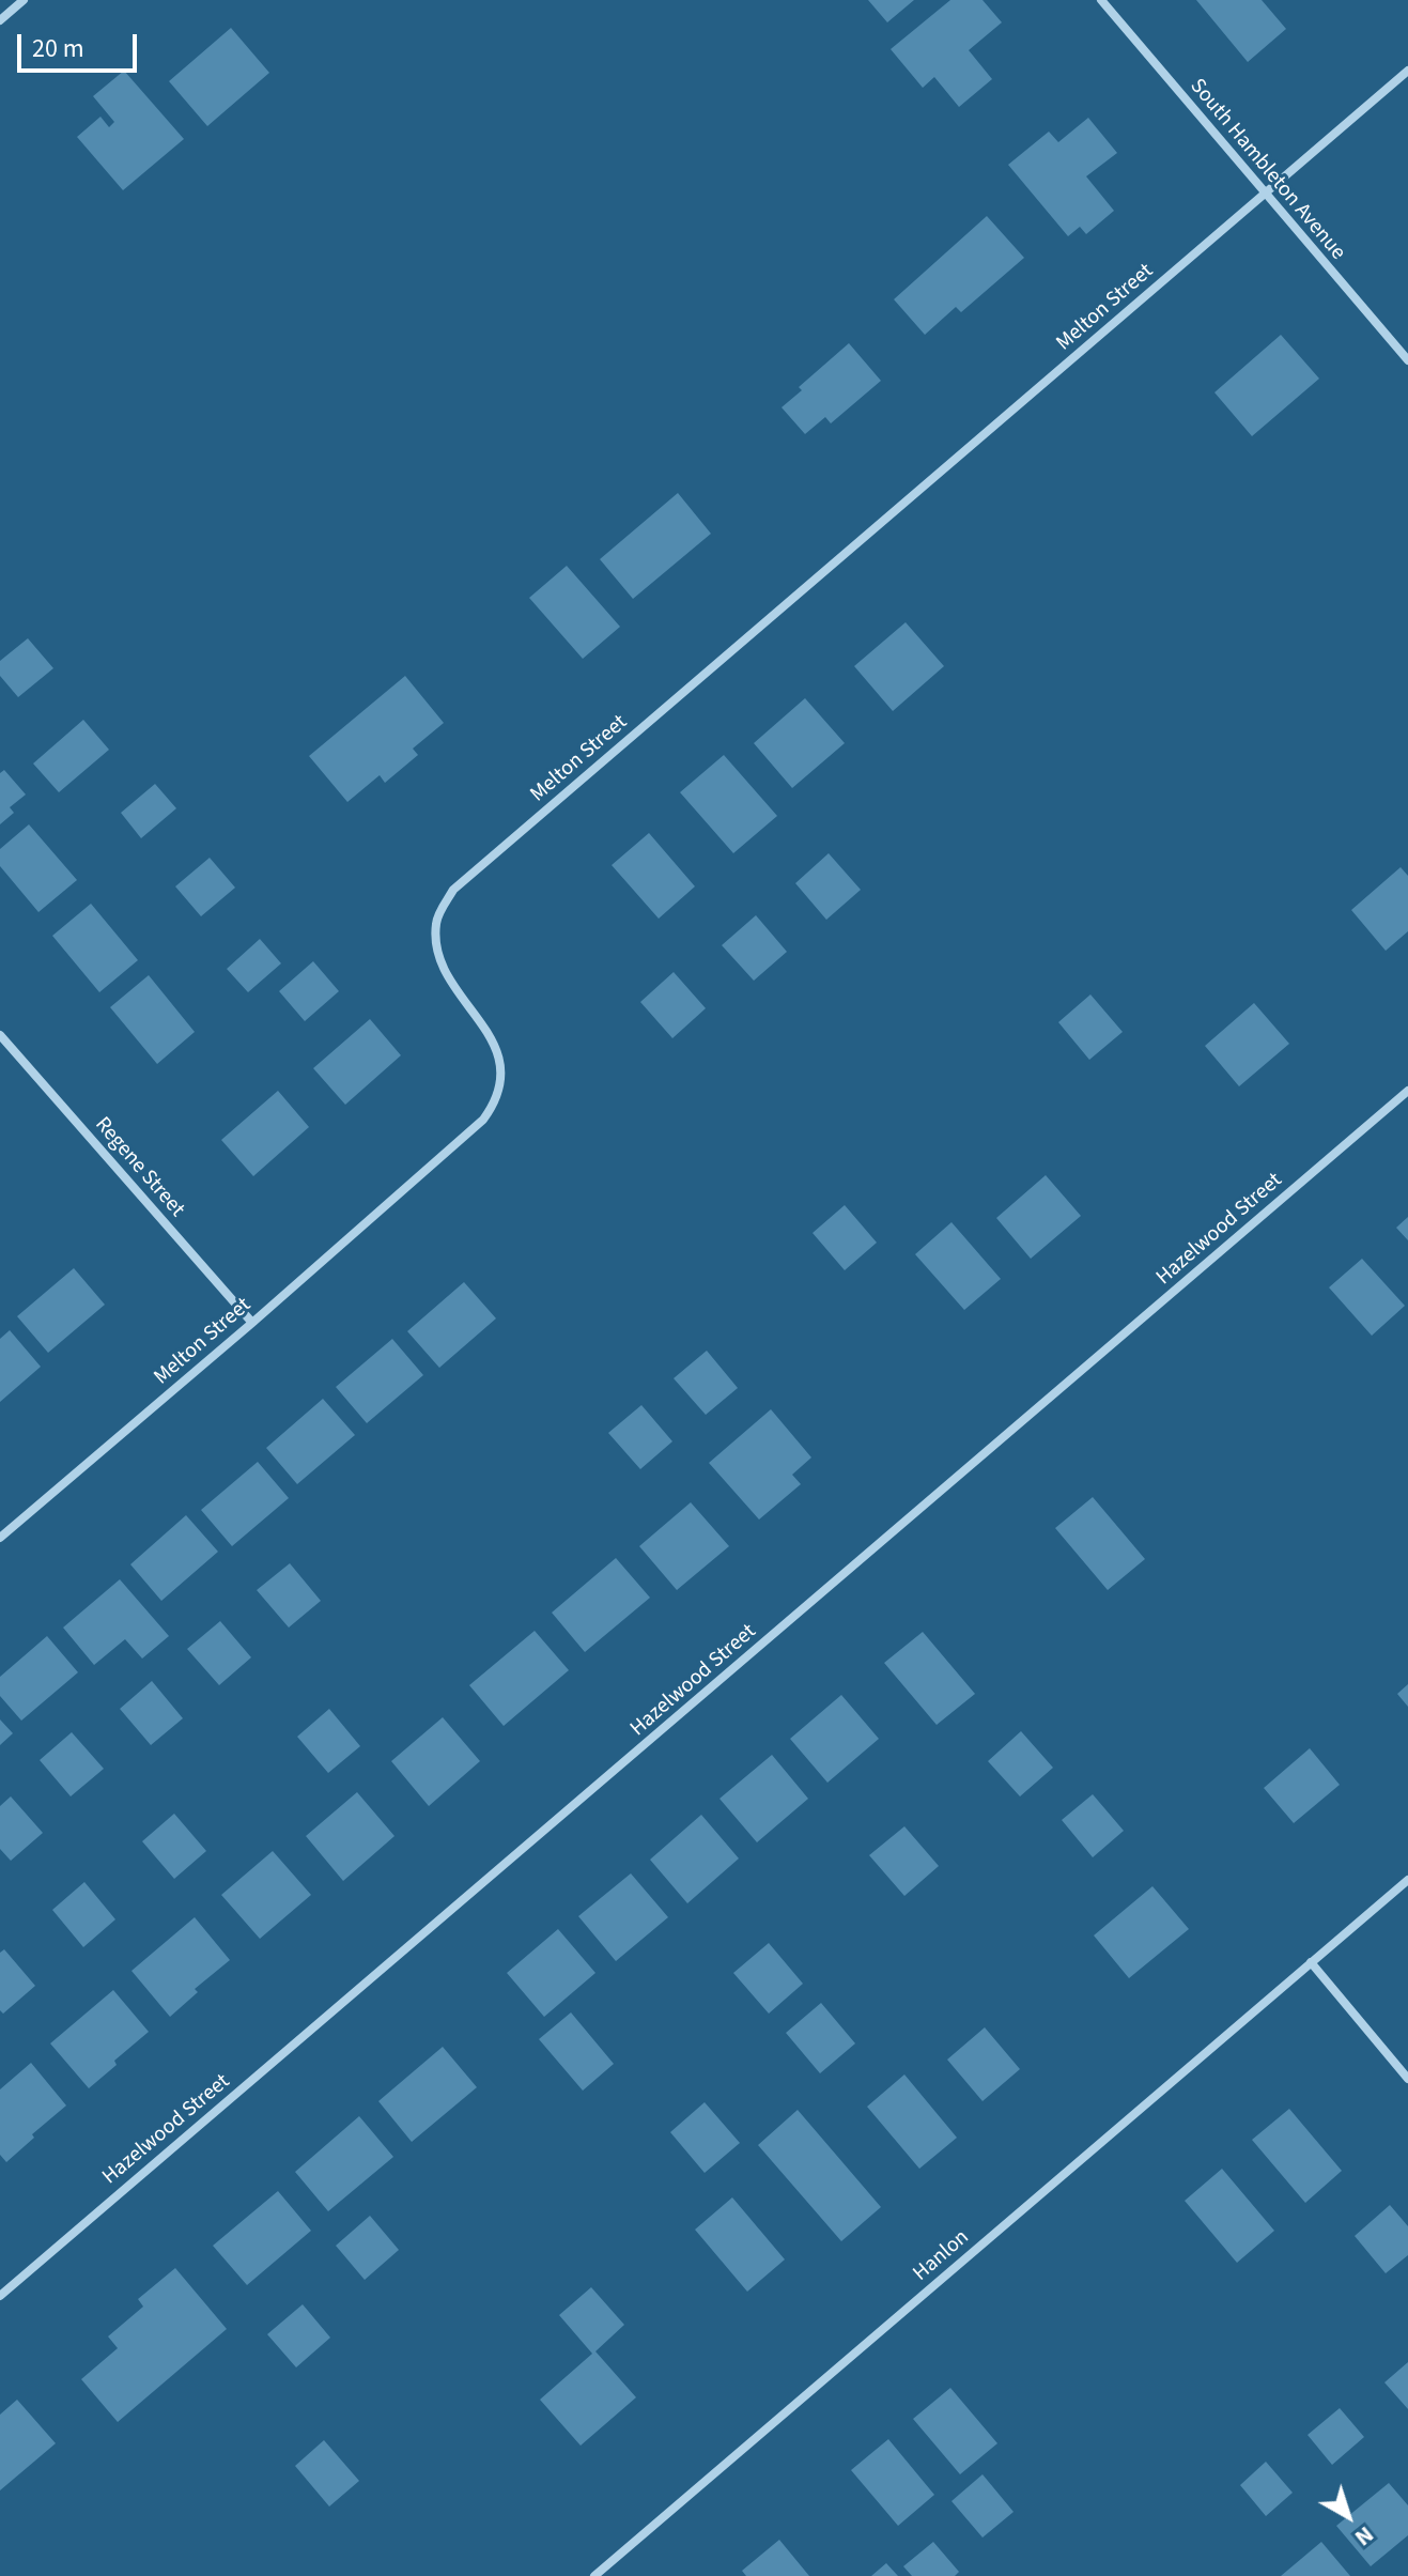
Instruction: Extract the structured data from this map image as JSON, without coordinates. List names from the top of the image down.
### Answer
{
  "streets": {
    "street": [
      "South Hambleton Avenue",
      "Melton Street",
      "Regene Street",
      "Hazelwood Street",
      "Hanlon"
    ]
  },
  "crossings": [
    ["South Hambleton Avenue", "Melton Street"],
    ["Melton Street", "Regene Street"]
  ],
  "scale_bar": "20 m",
  "north": "bottom right"
}
